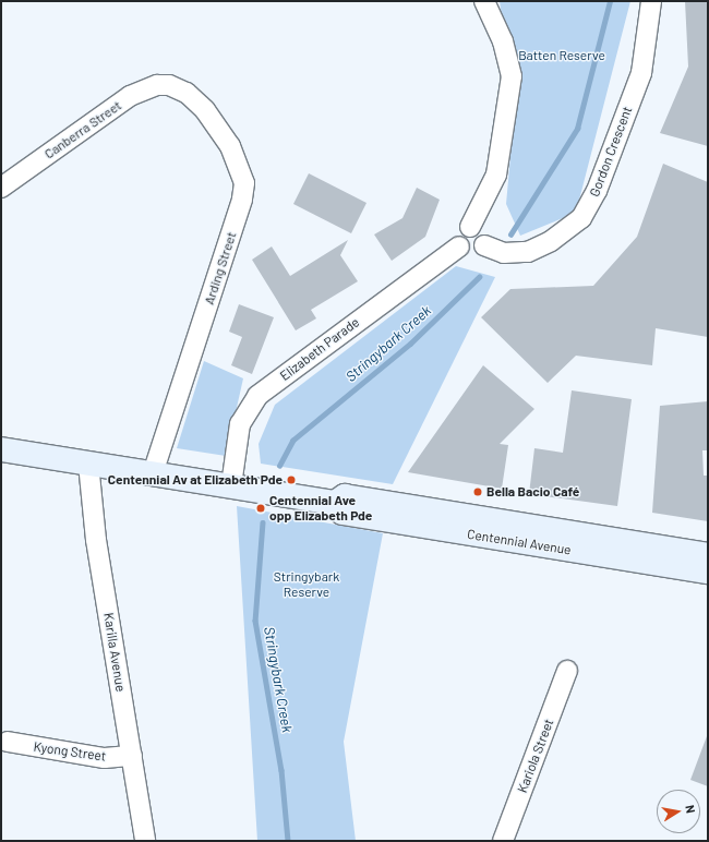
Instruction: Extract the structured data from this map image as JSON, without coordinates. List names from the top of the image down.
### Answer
{
  "streets": {
    "main road": ["Centennial Avenue"],
    "street": [
      "Canberra Street",
      "Gordon Crescent",
      "Arding Street",
      "Elizabeth Parade",
      "Karilla Avenue",
      "Kyong Street",
      "Kariola Street"
    ]
  },
  "crossings": [
    ["Canberra Street", "Arding Street"],
    ["Gordon Crescent", "Elizabeth Parade"],
    ["Arding Street", "Centennial Avenue"],
    ["Elizabeth Parade", "Centennial Avenue"],
    ["Centennial Avenue", "Karilla Avenue"],
    ["Karilla Avenue", "Kyong Street"]
  ],
  "water": ["Stringybark Creek"],
  "parks": ["Batten Reserve", "Stringybark Reserve"],
  "places": ["Centennial Av at Elizabeth Pde", "Bella Bacio Café", "Centennial Ave opp Elizabeth Pde"],
  "north": "right"
}
